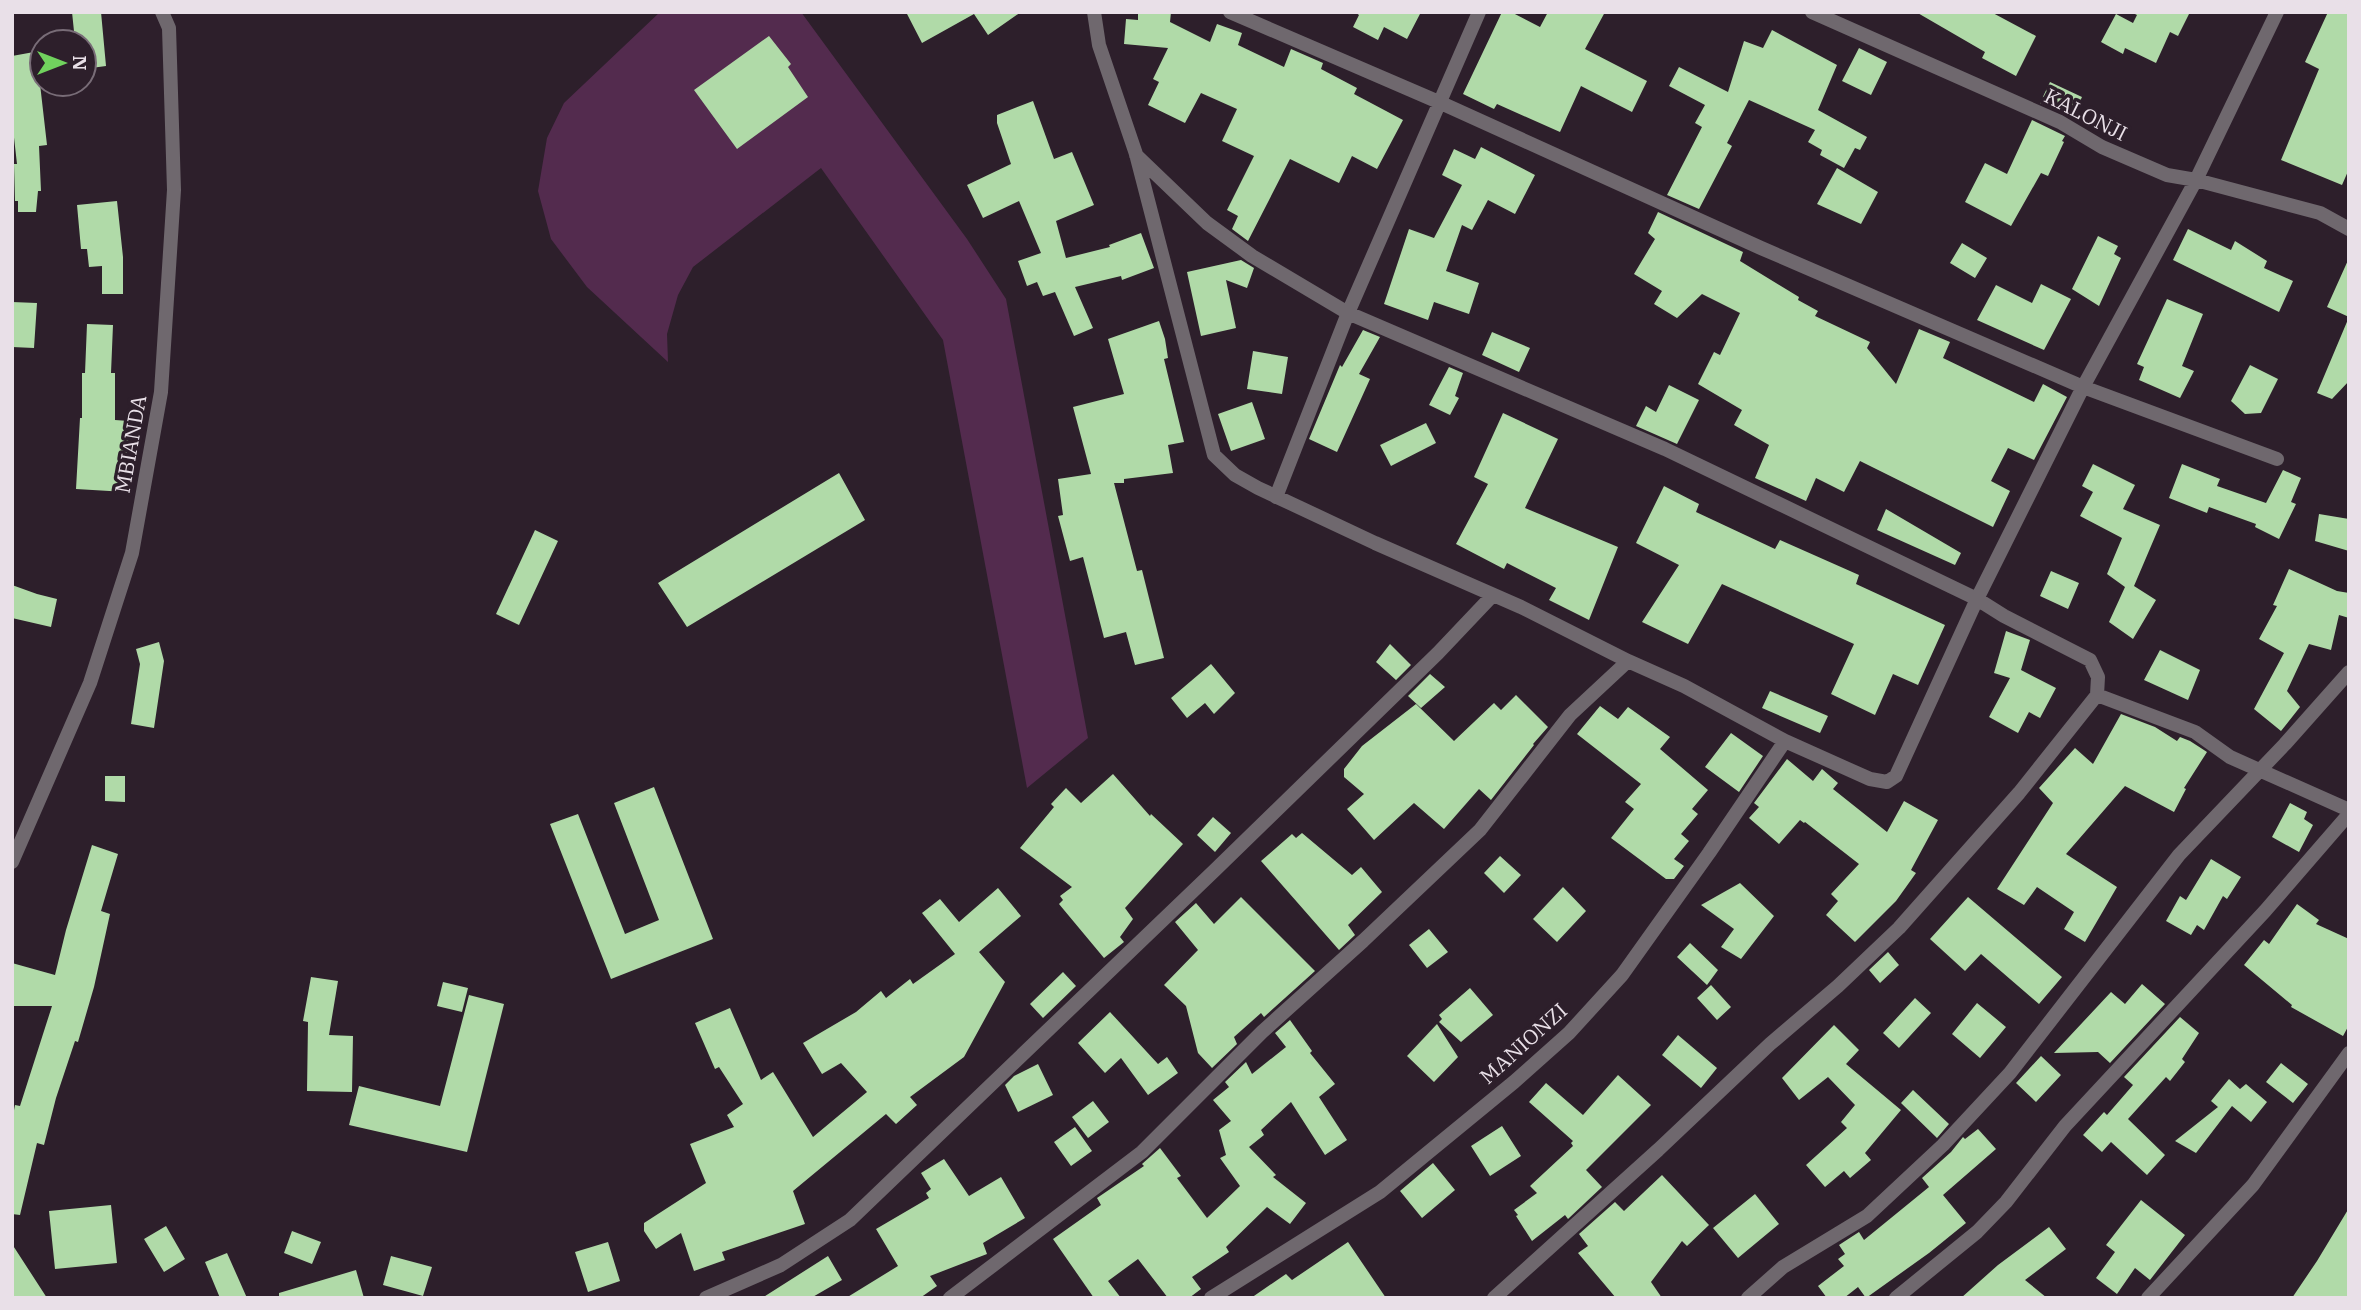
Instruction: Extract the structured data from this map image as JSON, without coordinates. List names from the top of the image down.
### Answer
{
  "streets": {
    "street": ["KALONJI", "MBIANDA", "MANIONZI"]
  },
  "north": "right"
}
